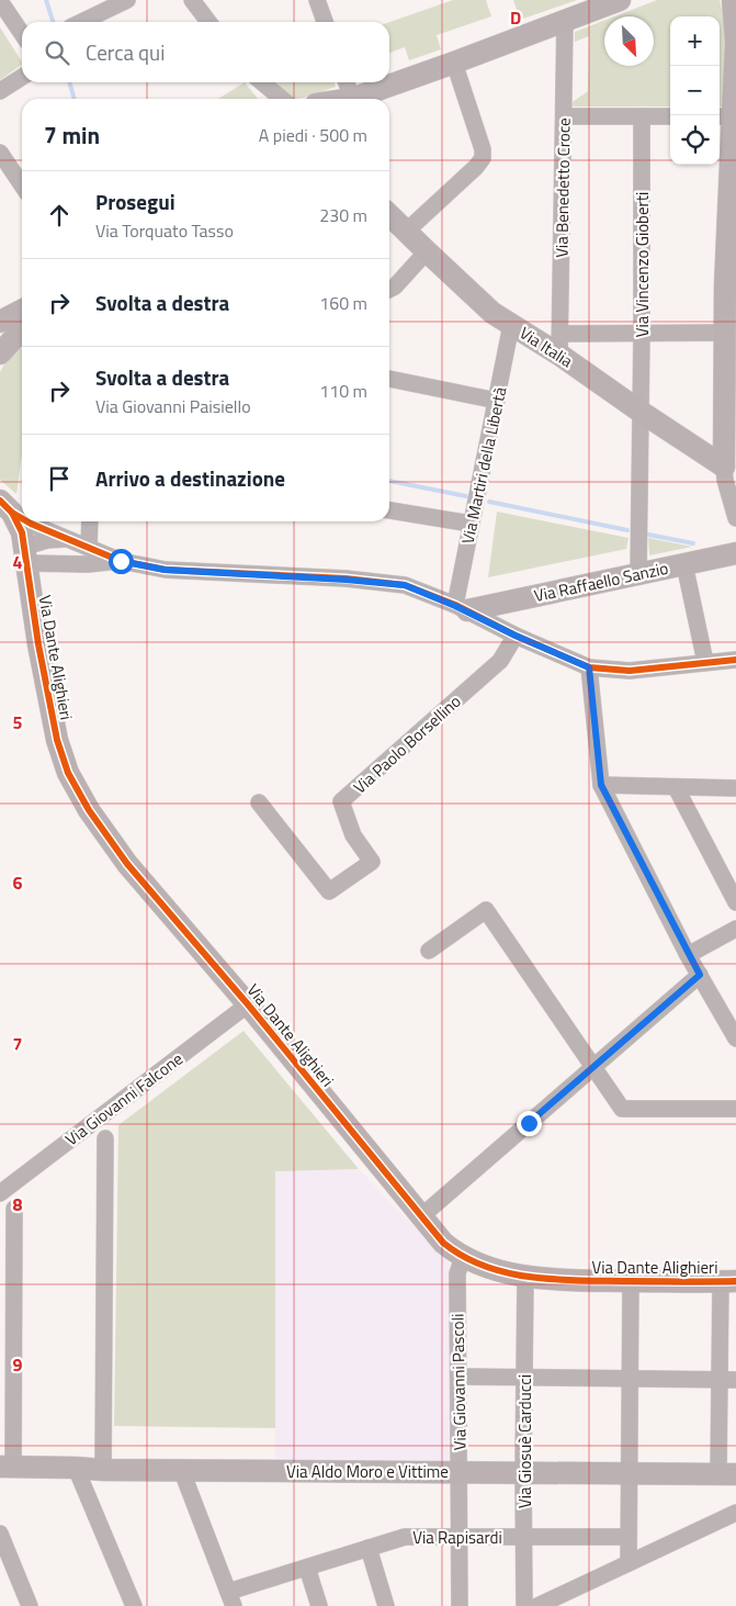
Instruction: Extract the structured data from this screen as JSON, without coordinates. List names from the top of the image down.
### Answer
{
  "streets": {
    "street": [
      "Via Benedetto Croce",
      "Via Vincenzo Gioberti",
      "Via Italia",
      "Via Martiri della Libertà",
      "Via Raffaello Sanzio",
      "Via Dante Alighieri",
      "Via Paolo Borsellino",
      "Via Giovanni Falcone",
      "Via Giovanni Pascoli",
      "Via Giosuè Carducci",
      "Via Aldo Moro e Vittime",
      "Via Rapisardi"
    ]
  },
  "crossings": [
    ["Via Benedetto Croce", "Via Italia"],
    ["Via Vincenzo Gioberti", "Via Italia"],
    ["Via Vincenzo Gioberti", "Via Raffaello Sanzio"],
    ["Via Italia", "Via Martiri della Libertà"],
    ["Via Martiri della Libertà", "Via Raffaello Sanzio"],
    ["Via Dante Alighieri", "Via Giovanni Falcone"],
    ["Via Dante Alighieri", "Via Giovanni Pascoli"],
    ["Via Dante Alighieri", "Via Giosuè Carducci"],
    ["Via Giovanni Pascoli", "Via Aldo Moro e Vittime"],
    ["Via Giovanni Pascoli", "Via Rapisardi"],
    ["Via Giosuè Carducci", "Via Aldo Moro e Vittime"],
    ["Via Giosuè Carducci", "Via Rapisardi"]
  ],
  "north": "bottom right",
  "page": {
    "map_buttons": ["+", "−"],
    "search": "Cerca qui",
    "heading": ["7 min", "A piedi · 500 m"],
    "list": [
      ["Prosegui", "Via Torquato Tasso", "230 m"],
      ["Svolta a destra", "160 m"],
      ["Svolta a destra", "Via Giovanni Paisiello", "110 m"],
      "Arrivo a destinazione"
    ]
  },
  "grid": {
    "columns": ["D"],
    "rows": [
      "4",
      "5",
      "6",
      "7",
      "8",
      "9"
    ]
  }
}
